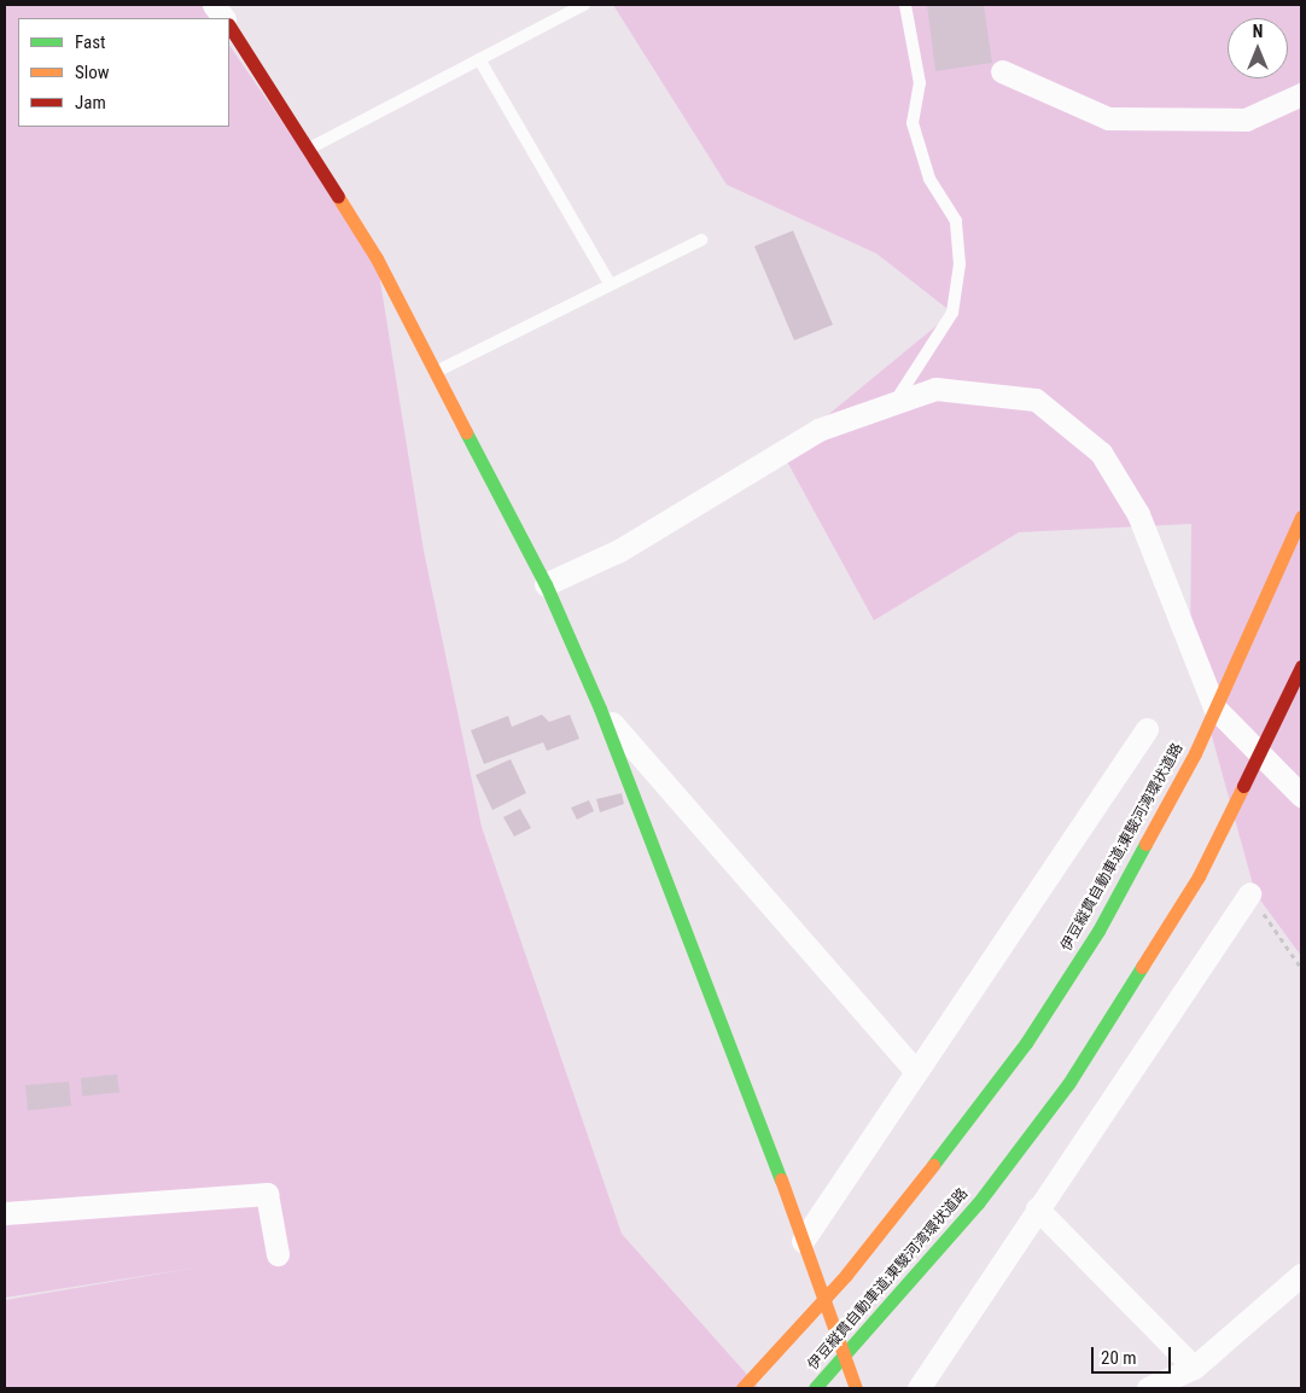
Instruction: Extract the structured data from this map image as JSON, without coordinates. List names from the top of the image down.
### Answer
{
  "streets": {
    "main road": ["伊豆縦貫自動車道;東駿河湾環状道路"]
  },
  "legend": ["Fast", "Slow", "Jam"],
  "scale_bar": "20 m",
  "north": "top"
}
